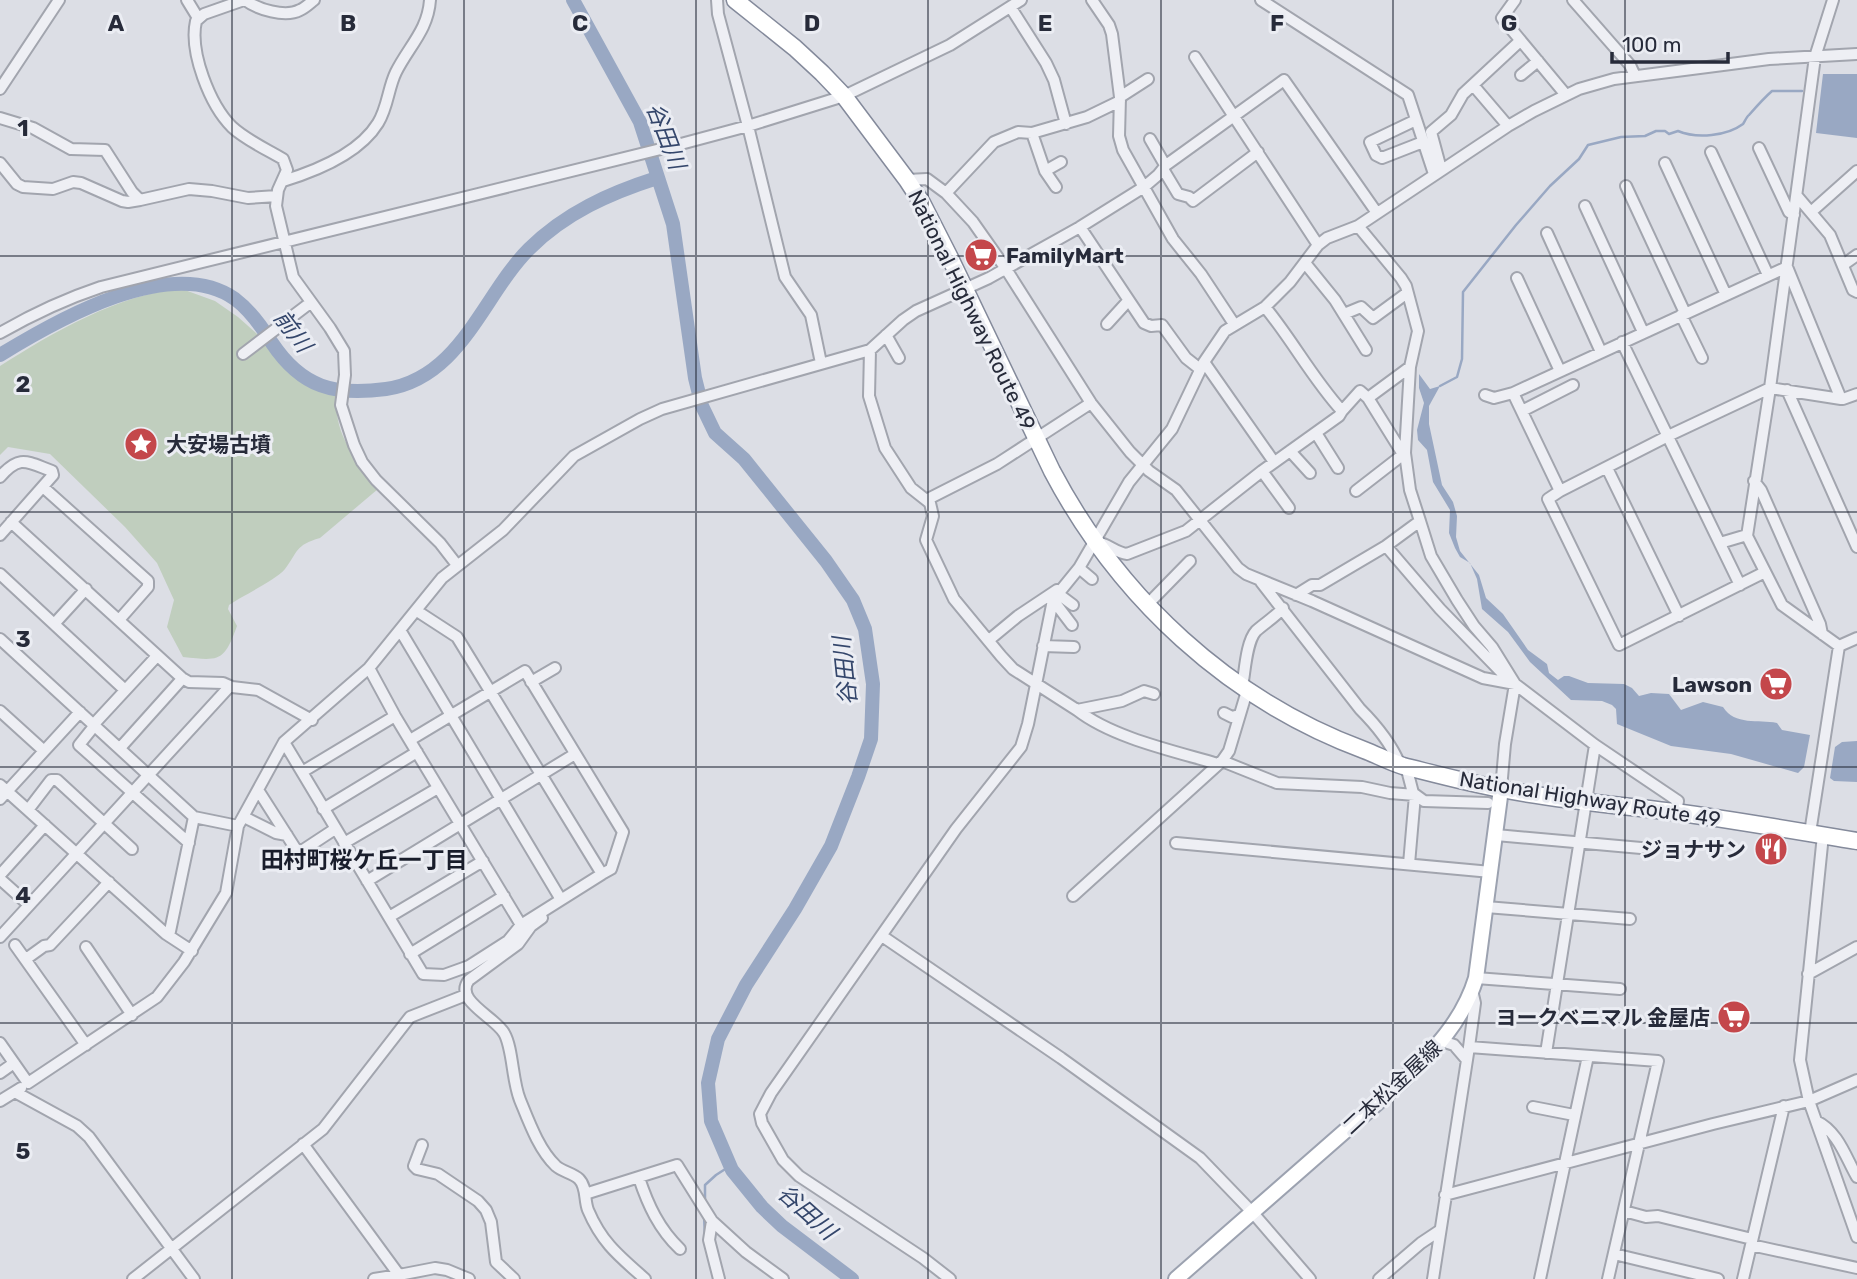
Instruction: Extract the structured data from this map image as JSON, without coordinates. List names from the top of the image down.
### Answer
{
  "streets": {
    "highway": ["National Highway Route 49"],
    "main road": ["二本松金屋線"]
  },
  "crossings": [
    ["National Highway Route 49", "二本松金屋線"]
  ],
  "districts": ["田村町桜ケ丘一丁目"],
  "water": ["谷田川", "前川"],
  "places": {
    "supermarket": ["FamilyMart", "Lawson", "ヨークベニマル 金屋店"],
    "place": ["大安場古墳"],
    "restaurant": ["ジョナサン"]
  },
  "scale_bar": "100 m",
  "grid": {
    "columns": [
      "A",
      "B",
      "C",
      "D",
      "E",
      "F",
      "G"
    ],
    "rows": [
      "1",
      "2",
      "3",
      "4",
      "5"
    ]
  }
}
